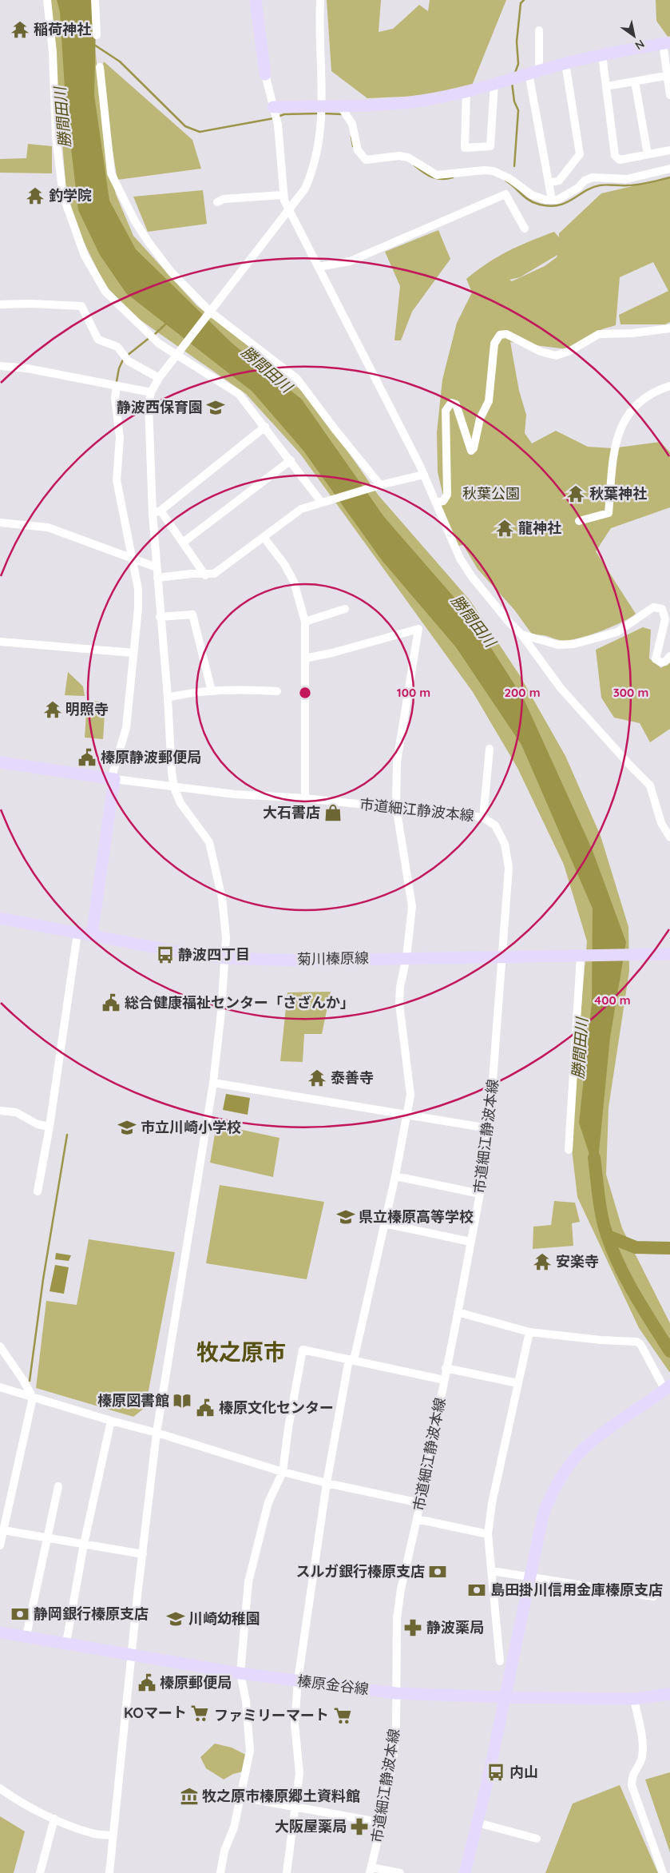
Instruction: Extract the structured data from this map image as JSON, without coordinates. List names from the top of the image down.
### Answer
{
  "streets": {
    "main road": ["菊川榛原線", "榛原金谷線"],
    "street": ["市道細江静波本線"]
  },
  "crossings": [
    ["市道細江静波本線", "菊川榛原線"],
    ["市道細江静波本線", "榛原金谷線"]
  ],
  "districts": ["牧之原市"],
  "water": ["勝間田川"],
  "parks": ["秋葉公園"],
  "places": {
    "temple": [
      "稲荷神社",
      "釣学院",
      "秋葉神社",
      "龍神社",
      "明照寺",
      "泰善寺",
      "安楽寺"
    ],
    "school or university": [
      "静波西保育園",
      "市立川崎小学校",
      "県立榛原高等学校",
      "川崎幼稚園"
    ],
    "public building": [
      "榛原静波郵便局",
      "総合健康福祉センター「さざんか」",
      "榛原文化センター",
      "榛原郵便局"
    ],
    "shop": ["大石書店"],
    "bus stop": ["静波四丁目", "内山"],
    "library": ["榛原図書館"],
    "bank": ["スルガ銀行榛原支店", "島田掛川信用金庫榛原支店", "静岡銀行榛原支店"],
    "pharmacy": ["静波薬局", "大阪屋薬局"],
    "supermarket": ["KOマート", "ファミリーマート"],
    "museum": ["牧之原市榛原郷土資料館"]
  },
  "north": "bottom right",
  "rings": [
    "100 m",
    "200 m",
    "300 m",
    "400 m"
  ]
}
